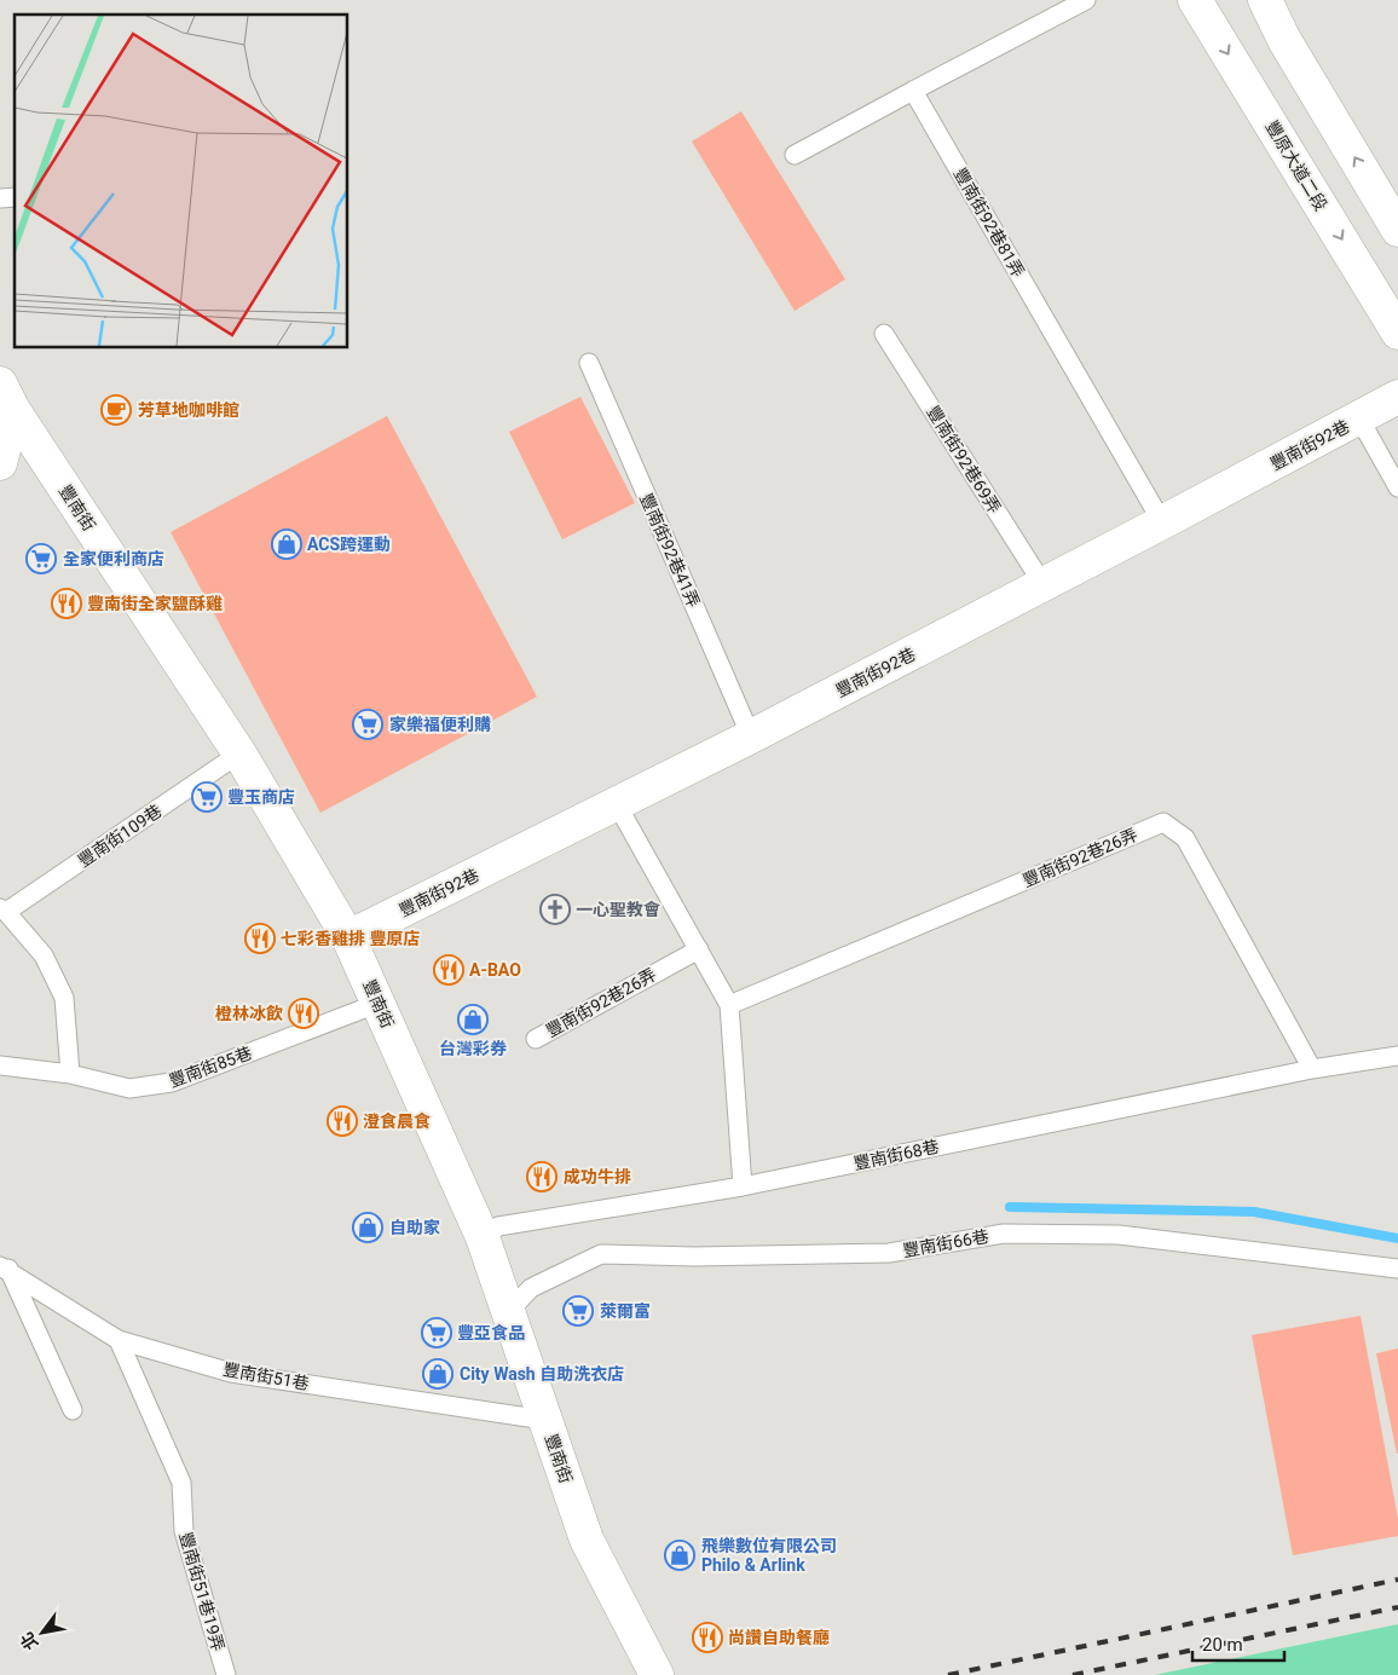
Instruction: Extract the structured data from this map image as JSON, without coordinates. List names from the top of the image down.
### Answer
{
  "streets": {
    "street": ["豐原大道二段", "豐南街92巷", "豐南街"],
    "lane": [
      "豐南街92巷81弄",
      "豐南街92巷69弄",
      "豐南街92巷41弄",
      "豐南街109巷",
      "豐南街92巷26弄",
      "豐南街85巷",
      "豐南街68巷",
      "豐南街66巷",
      "豐南街51巷",
      "豐南街51巷19弄"
    ]
  },
  "crossings": [
    ["豐南街92巷81弄", "豐南街92巷"],
    ["豐南街92巷", "豐南街92巷69弄"],
    ["豐南街92巷", "豐南街"],
    ["豐南街92巷", "豐南街92巷41弄"],
    ["豐南街", "豐南街109巷"],
    ["豐南街", "豐南街85巷"],
    ["豐南街", "豐南街68巷"],
    ["豐南街", "豐南街66巷"],
    ["豐南街", "豐南街51巷"],
    ["豐南街92巷26弄", "豐南街68巷"],
    ["豐南街51巷", "豐南街51巷19弄"]
  ],
  "places": {
    "cafe": ["芳草地咖啡館"],
    "shop": [
      "ACS跨運動",
      "台灣彩券",
      "自助家",
      "City Wash 自助洗衣店",
      "飛樂數位有限公司 Philo & Arlink"
    ],
    "supermarket": [
      "全家便利商店",
      "家樂福便利購",
      "豐玉商店",
      "萊爾富",
      "豐亞食品"
    ],
    "restaurant": [
      "豐南街全家鹽酥雞",
      "七彩香雞排 豐原店",
      "A-BAO",
      "橙林冰飲",
      "澄食晨食",
      "成功牛排",
      "尚讚自助餐廳"
    ],
    "church": ["一心聖教會"]
  },
  "scale_bar": "20 m",
  "north": "bottom left"
}
